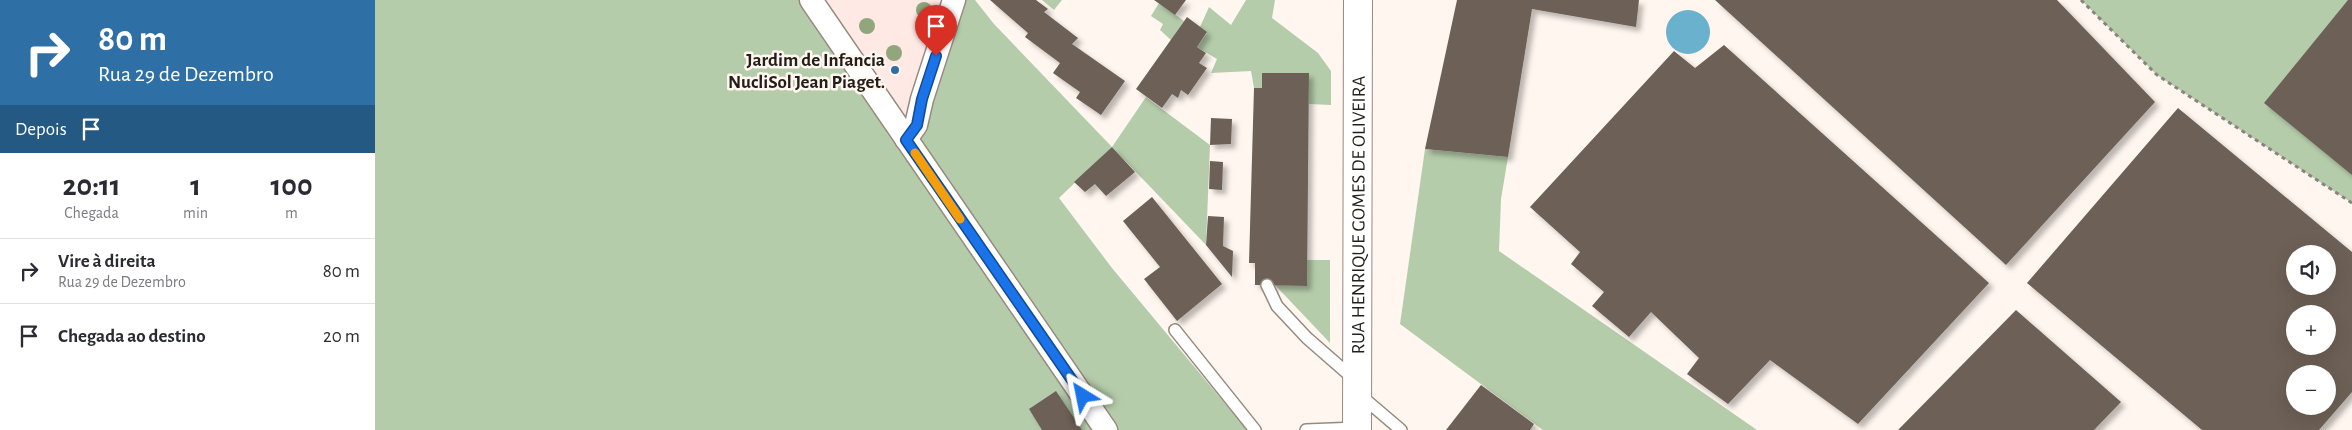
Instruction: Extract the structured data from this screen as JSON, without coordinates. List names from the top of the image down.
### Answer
{
  "streets": {
    "street": ["RUA HENRIQUE GOMES DE OLIVEIRA"]
  },
  "places": ["Jardim de Infancia NucliSol Jean Piaget."],
  "page": {
    "turn": ["80 m", "Rua 29 de Dezembro"],
    "then": "Depois",
    "eta": [
      "20:11",
      "Chegada",
      "1",
      "min",
      "100",
      "m"
    ],
    "list": [
      {
        "name": "Vire à direita",
        "note": "Rua 29 de Dezembro",
        "value": "80 m"
      },
      {
        "name": "Chegada ao destino",
        "value": "20 m"
      }
    ],
    "map_buttons": ["+", "−"]
  }
}
